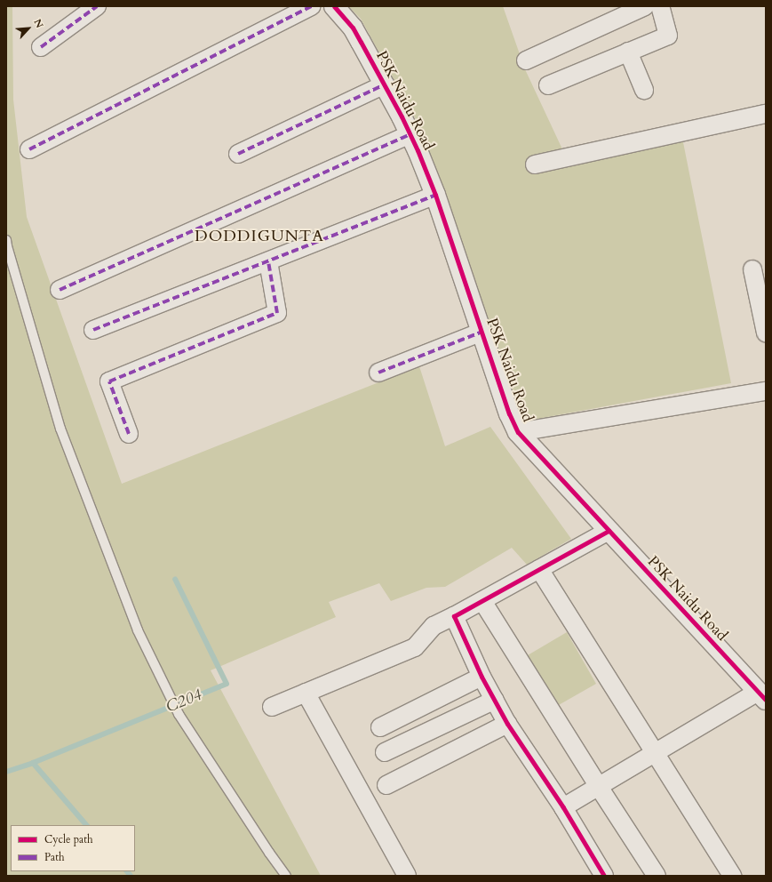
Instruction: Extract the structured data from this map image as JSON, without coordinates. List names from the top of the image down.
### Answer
{
  "streets": {
    "street": ["PSK Naidu Road"]
  },
  "districts": ["DODDIGUNTA"],
  "water": ["C204"],
  "legend": ["Cycle path", "Path"],
  "north": "top right"
}
